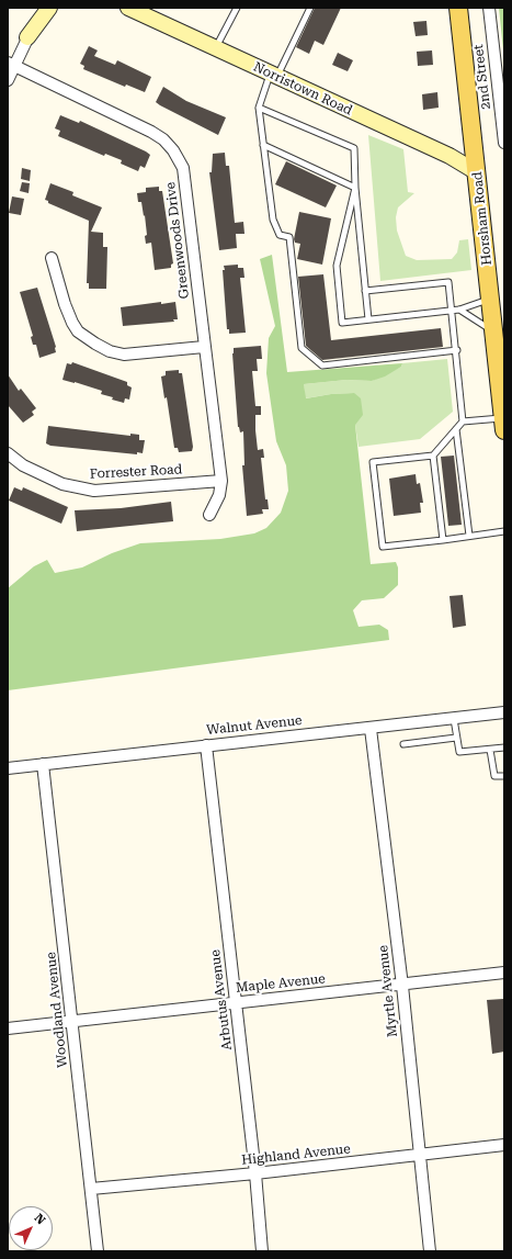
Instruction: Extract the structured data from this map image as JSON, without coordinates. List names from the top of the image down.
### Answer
{
  "streets": {
    "main road": ["Norristown Road", "Horsham Road"],
    "street": [
      "2nd Street",
      "Greenwoods Drive",
      "Forrester Road",
      "Walnut Avenue",
      "Maple Avenue",
      "Myrtle Avenue",
      "Arbutus Avenue",
      "Woodland Avenue",
      "Highland Avenue"
    ]
  },
  "crossings": [
    ["Norristown Road", "Horsham Road"],
    ["Greenwoods Drive", "Forrester Road"],
    ["Walnut Avenue", "Myrtle Avenue"],
    ["Walnut Avenue", "Arbutus Avenue"],
    ["Walnut Avenue", "Woodland Avenue"],
    ["Maple Avenue", "Myrtle Avenue"],
    ["Maple Avenue", "Arbutus Avenue"],
    ["Maple Avenue", "Woodland Avenue"],
    ["Myrtle Avenue", "Highland Avenue"],
    ["Arbutus Avenue", "Highland Avenue"],
    ["Woodland Avenue", "Highland Avenue"]
  ],
  "north": "top right"
}
